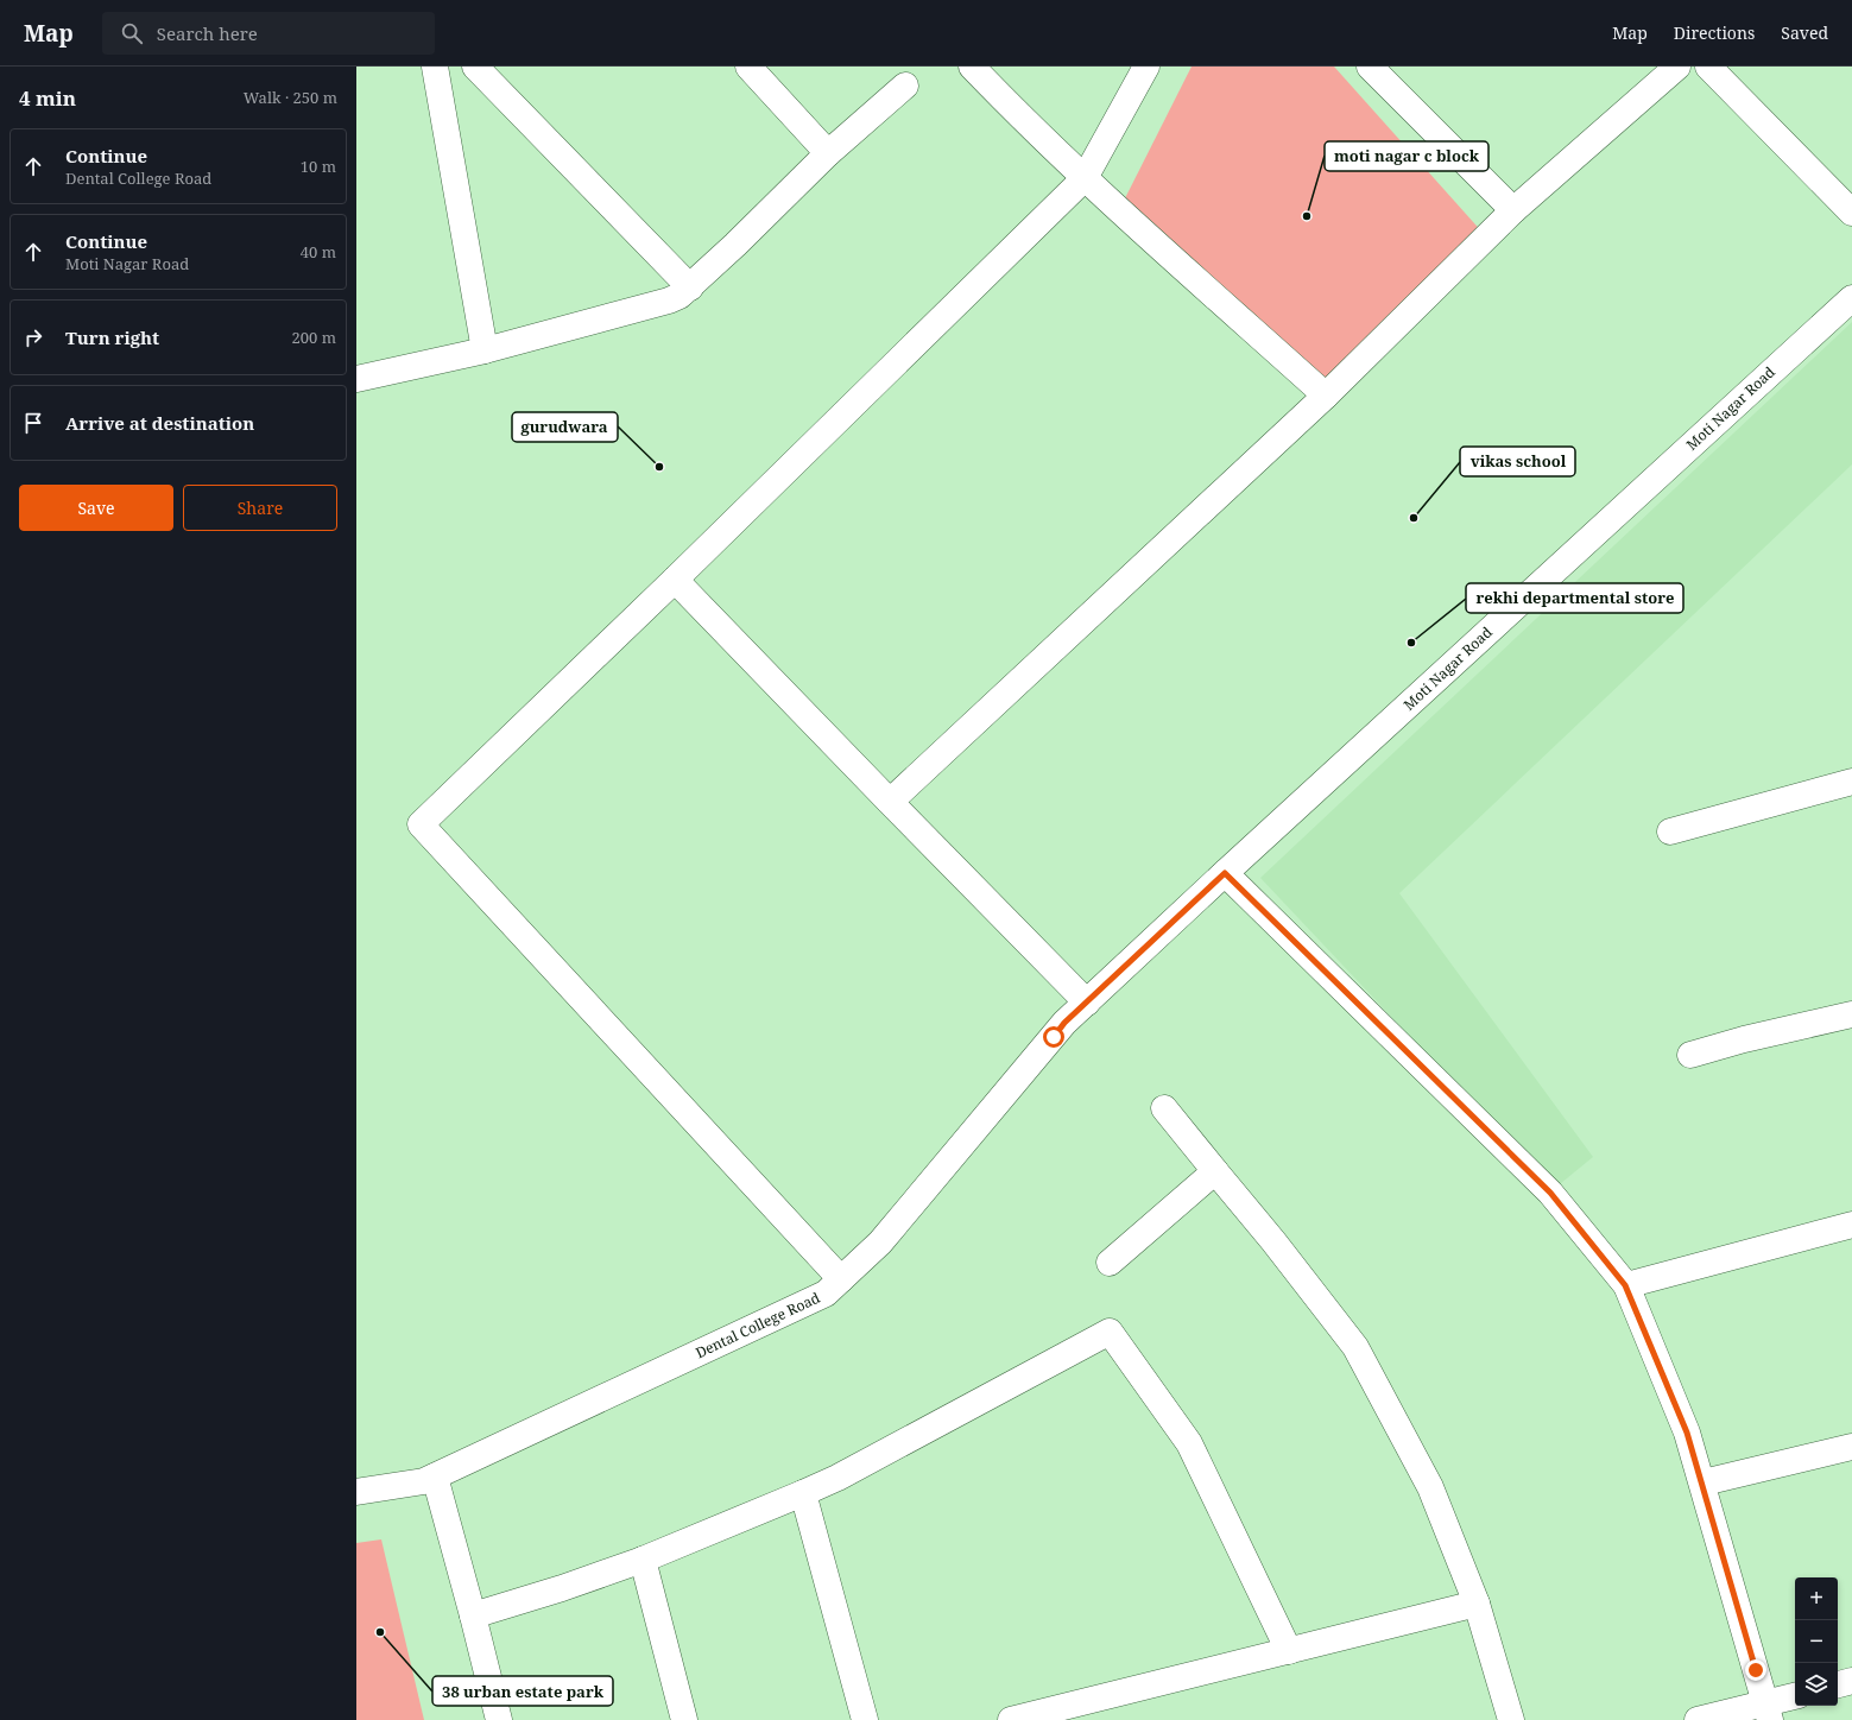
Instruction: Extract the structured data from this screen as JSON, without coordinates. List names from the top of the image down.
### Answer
{
  "streets": {
    "street": ["Moti Nagar Road", "Dental College Road"]
  },
  "crossings": [
    ["Moti Nagar Road", "Dental College Road"]
  ],
  "places": [
    "moti nagar c block",
    "gurudwara",
    "vikas school",
    "rekhi departmental store",
    "38 urban estate park"
  ],
  "page": {
    "header": "Map",
    "search": "Search here",
    "nav": ["Map", "Directions", "Saved"],
    "heading": ["4 min", "Walk · 250 m"],
    "list": [
      ["Continue", "Dental College Road", "10 m"],
      ["Continue", "Moti Nagar Road", "40 m"],
      ["Turn right", "200 m"],
      "Arrive at destination"
    ],
    "buttons": ["Save", "Share"],
    "map_buttons": ["+", "−"]
  }
}
